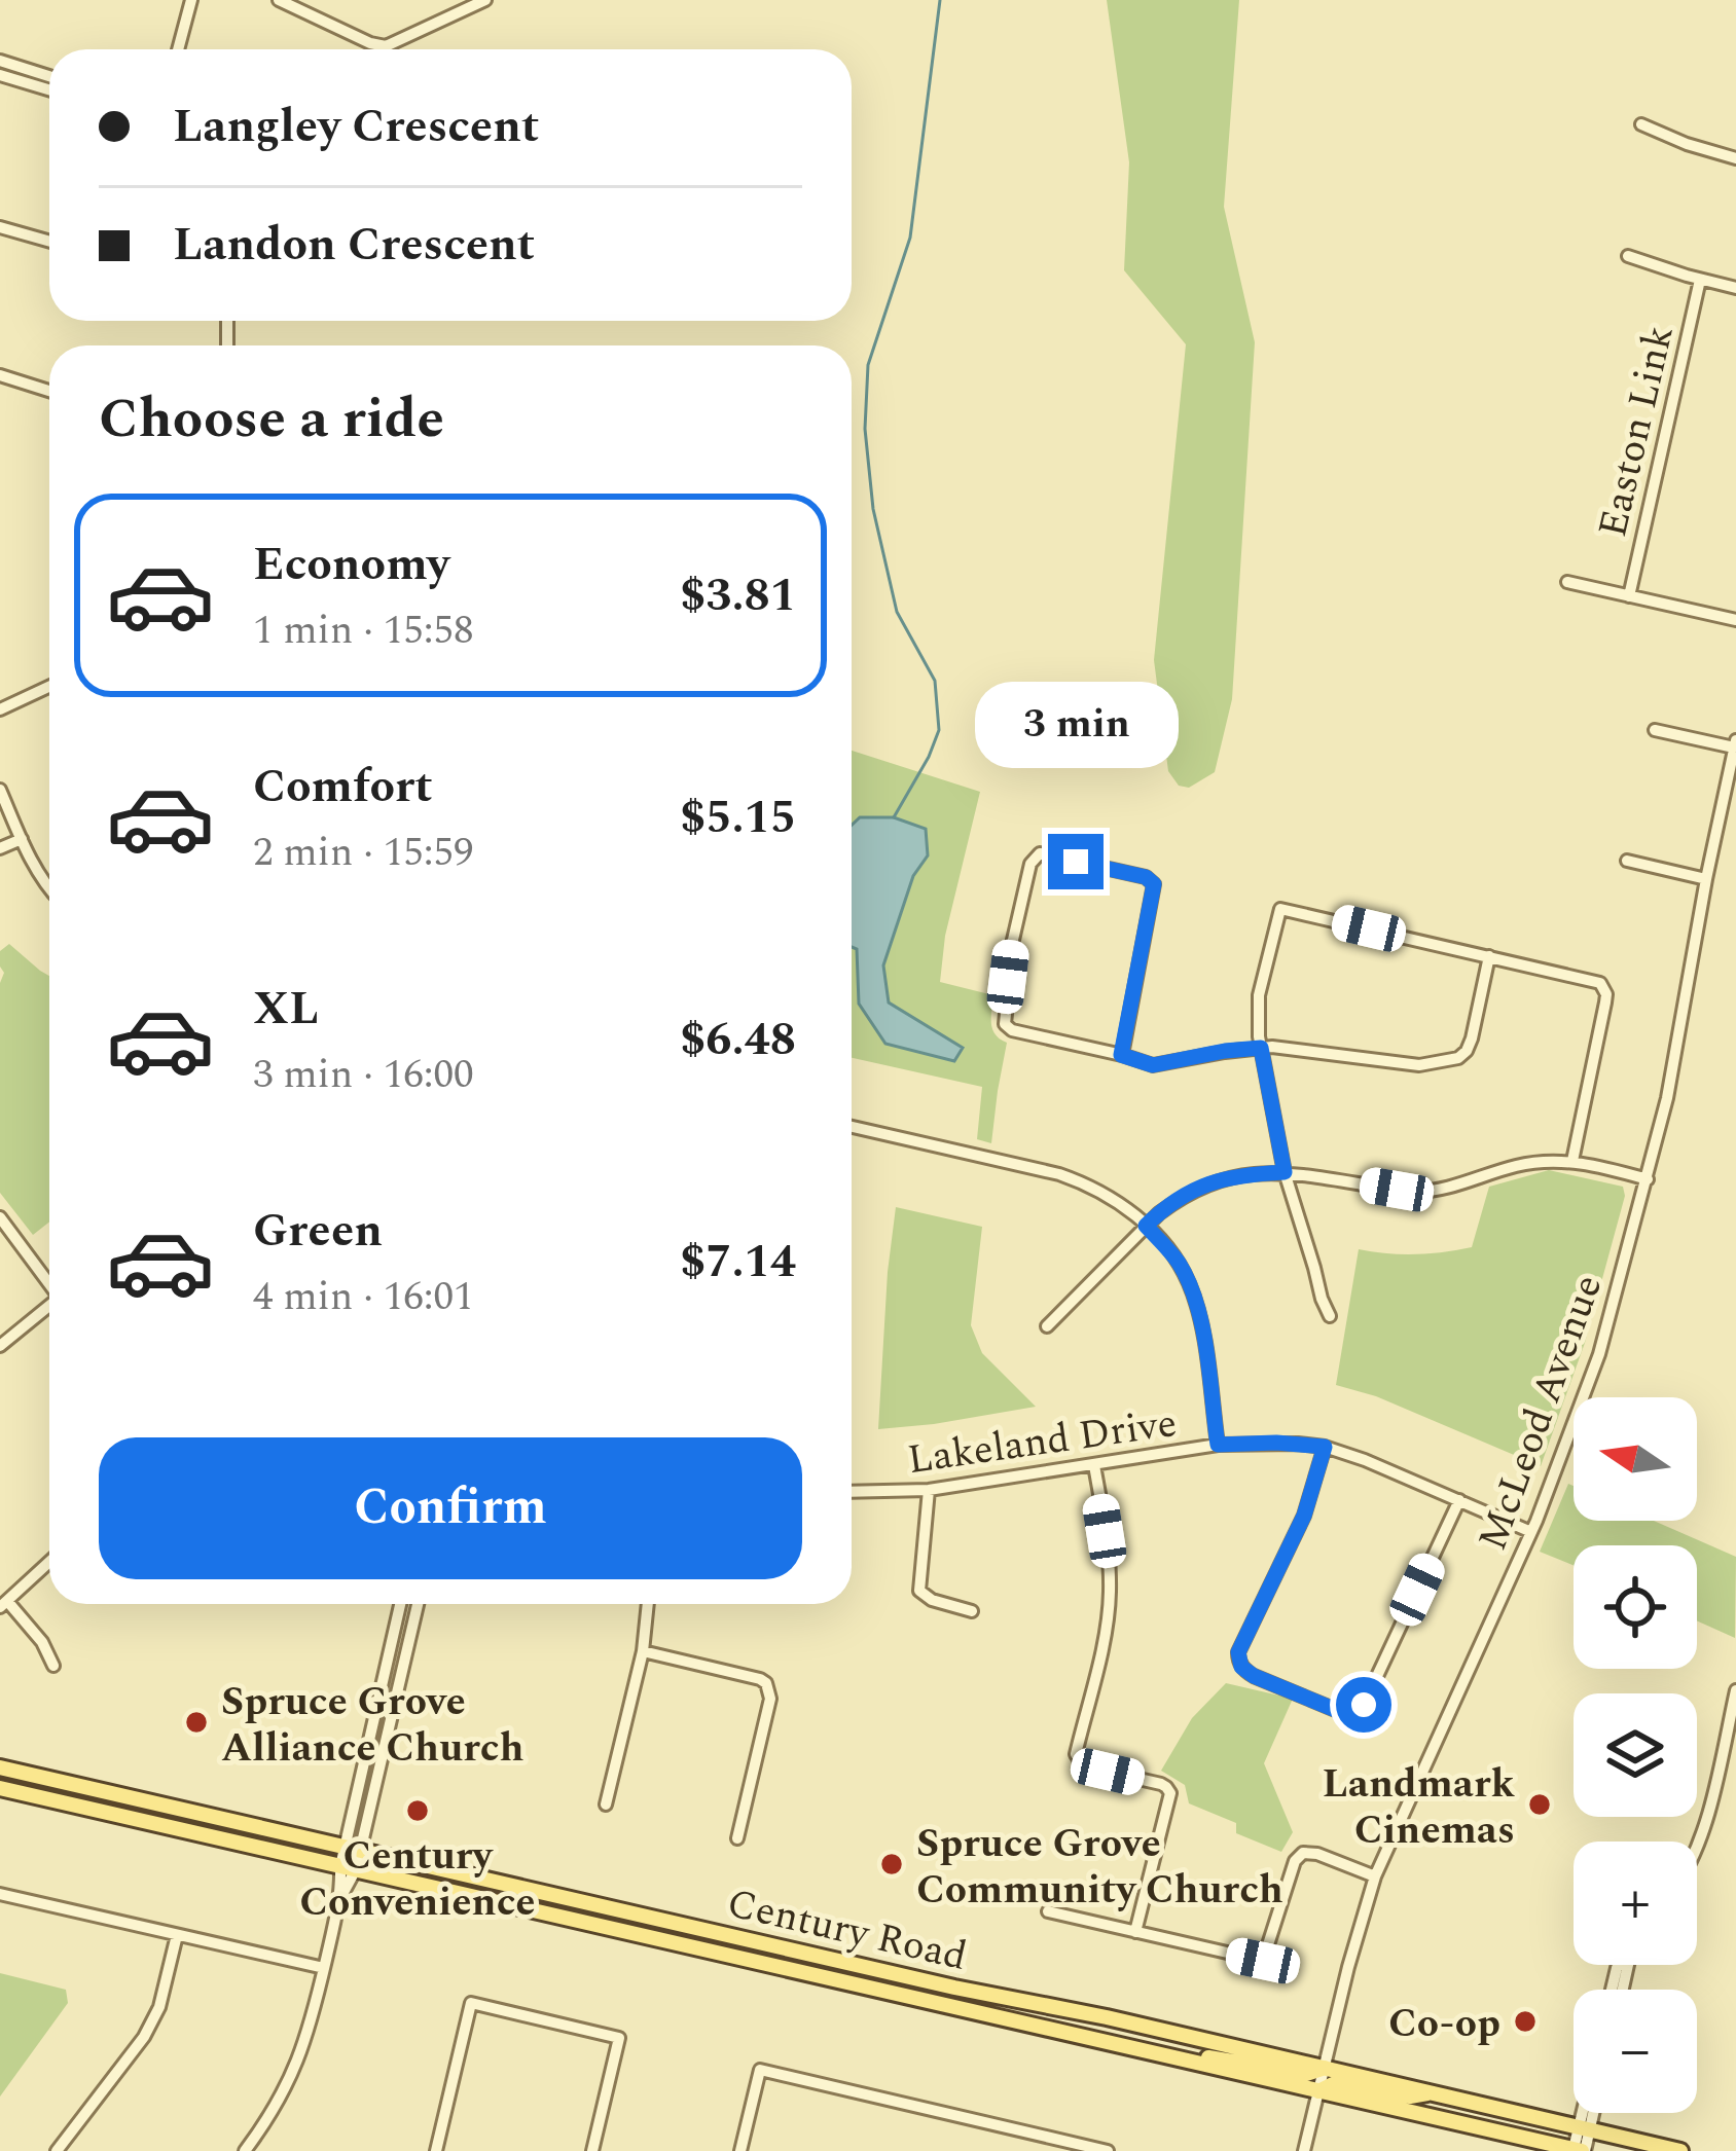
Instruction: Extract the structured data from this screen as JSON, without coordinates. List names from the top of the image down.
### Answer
{
  "streets": {
    "main road": ["Century Road"],
    "street": ["Easton Link", "McLeod Avenue", "Lakeland Drive"]
  },
  "crossings": [
    ["McLeod Avenue", "Lakeland Drive"],
    ["McLeod Avenue", "Century Road"]
  ],
  "places": [
    "Spruce Grove Alliance Church",
    "Landmark Cinemas",
    "Century Convenience",
    "Spruce Grove Community Church",
    "Co-op"
  ],
  "north": "left",
  "page": {
    "banner": ["Langley Crescent", "Landon Crescent"],
    "heading": "Choose a ride",
    "list": [
      {
        "name": "Economy",
        "note": "1 min · 15:58",
        "value": "$3.81"
      },
      {
        "name": "Comfort",
        "note": "2 min · 15:59",
        "value": "$5.15"
      },
      {
        "name": "XL",
        "note": "3 min · 16:00",
        "value": "$6.48"
      },
      {
        "name": "Green",
        "note": "4 min · 16:01",
        "value": "$7.14"
      }
    ],
    "bubble": "3 min",
    "map_buttons": ["+", "−"],
    "buttons": "Confirm"
  }
}
